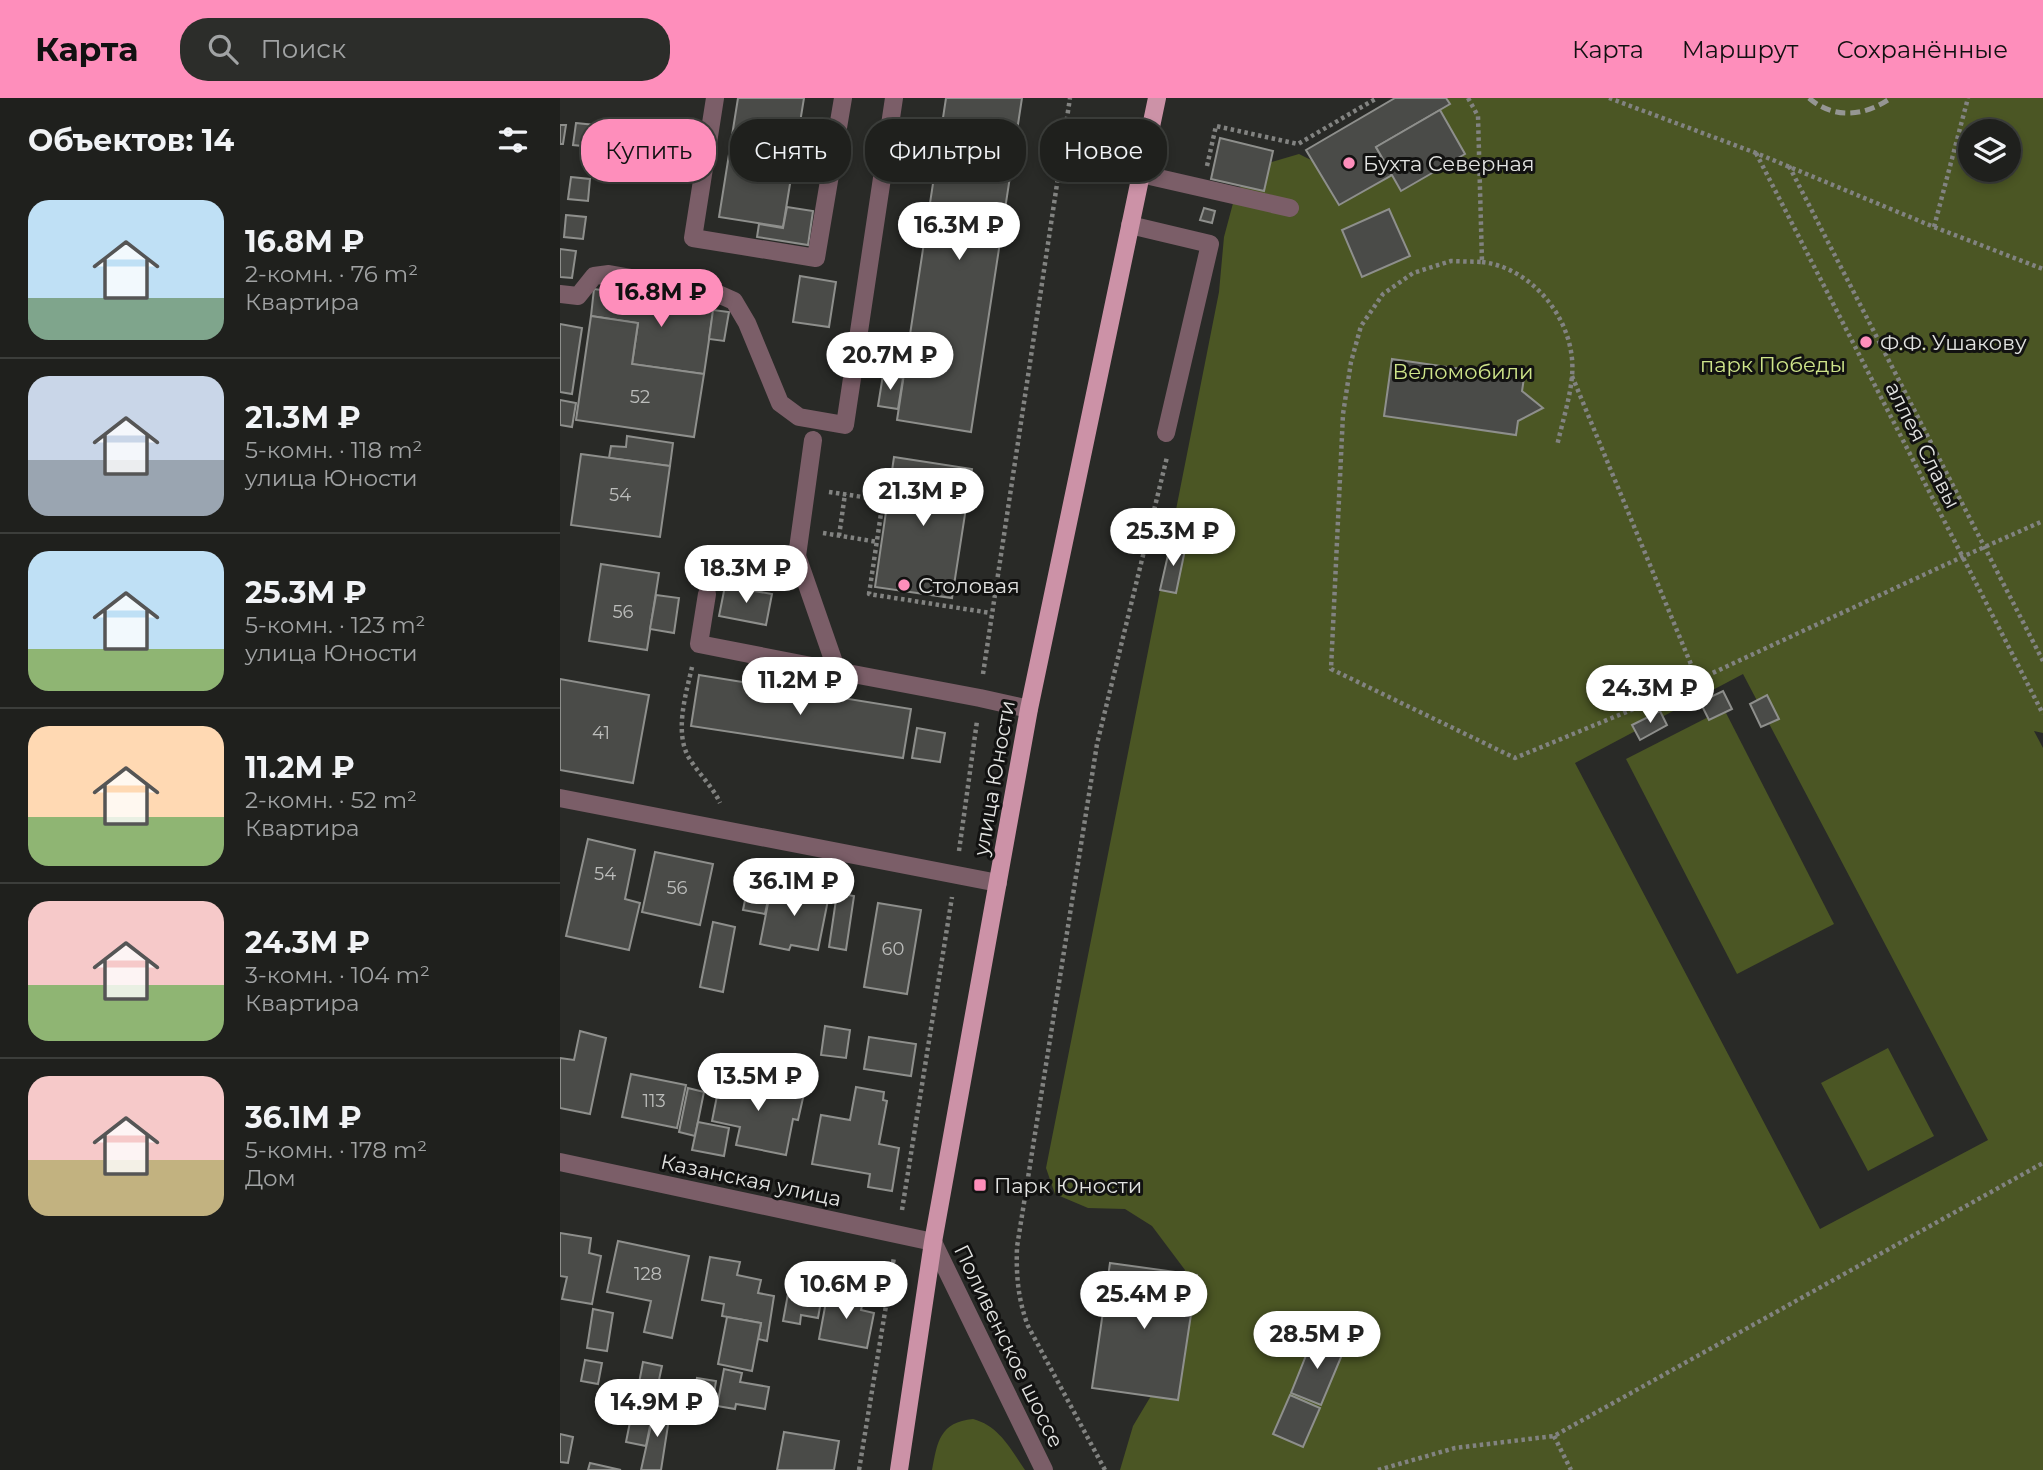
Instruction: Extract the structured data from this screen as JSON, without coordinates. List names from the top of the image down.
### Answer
{
  "streets": {
    "main road": ["улица Юности"],
    "street": ["Казанская улица", "Поливенское шоссе"],
    "path": ["аллея Славы"]
  },
  "crossings": [
    ["улица Юности", "Казанская улица"],
    ["улица Юности", "Поливенское шоссе"],
    ["Казанская улица", "Поливенское шоссе"]
  ],
  "parks": ["парк Победы", "Веломобили"],
  "places": {
    "other": ["Бухта Северная", "Ф.Ф. Ушакову", "Столовая"],
    "transit": ["Парк Юности"]
  },
  "house_numbers": [
    "52",
    "54",
    "56",
    "41",
    "54",
    "56",
    "60",
    "113",
    "128"
  ],
  "page": {
    "header": "Карта",
    "search": "Поиск",
    "nav": ["Карта", "Маршрут", "Сохранённые"],
    "heading": "Объектов: 14",
    "chip": [
      "Купить",
      "Снять",
      "Фильтры",
      "Новое"
    ],
    "list": [
      {
        "name": "16.8M ₽",
        "note": "2-комн. · 76 m² · Квартира"
      },
      {
        "name": "21.3M ₽",
        "note": "5-комн. · 118 m² · улица Юности"
      },
      {
        "name": "25.3M ₽",
        "note": "5-комн. · 123 m² · улица Юности"
      },
      {
        "name": "11.2M ₽",
        "note": "2-комн. · 52 m² · Квартира"
      },
      {
        "name": "24.3M ₽",
        "note": "3-комн. · 104 m² · Квартира"
      },
      {
        "name": "36.1M ₽",
        "note": "5-комн. · 178 m² · Дом"
      }
    ],
    "price": [
      "16.3M ₽",
      "16.8M ₽",
      "20.7M ₽",
      "21.3M ₽",
      "25.3M ₽",
      "18.3M ₽",
      "11.2M ₽",
      "24.3M ₽",
      "36.1M ₽",
      "13.5M ₽",
      "10.6M ₽",
      "25.4M ₽",
      "28.5M ₽",
      "14.9M ₽"
    ]
  }
}
